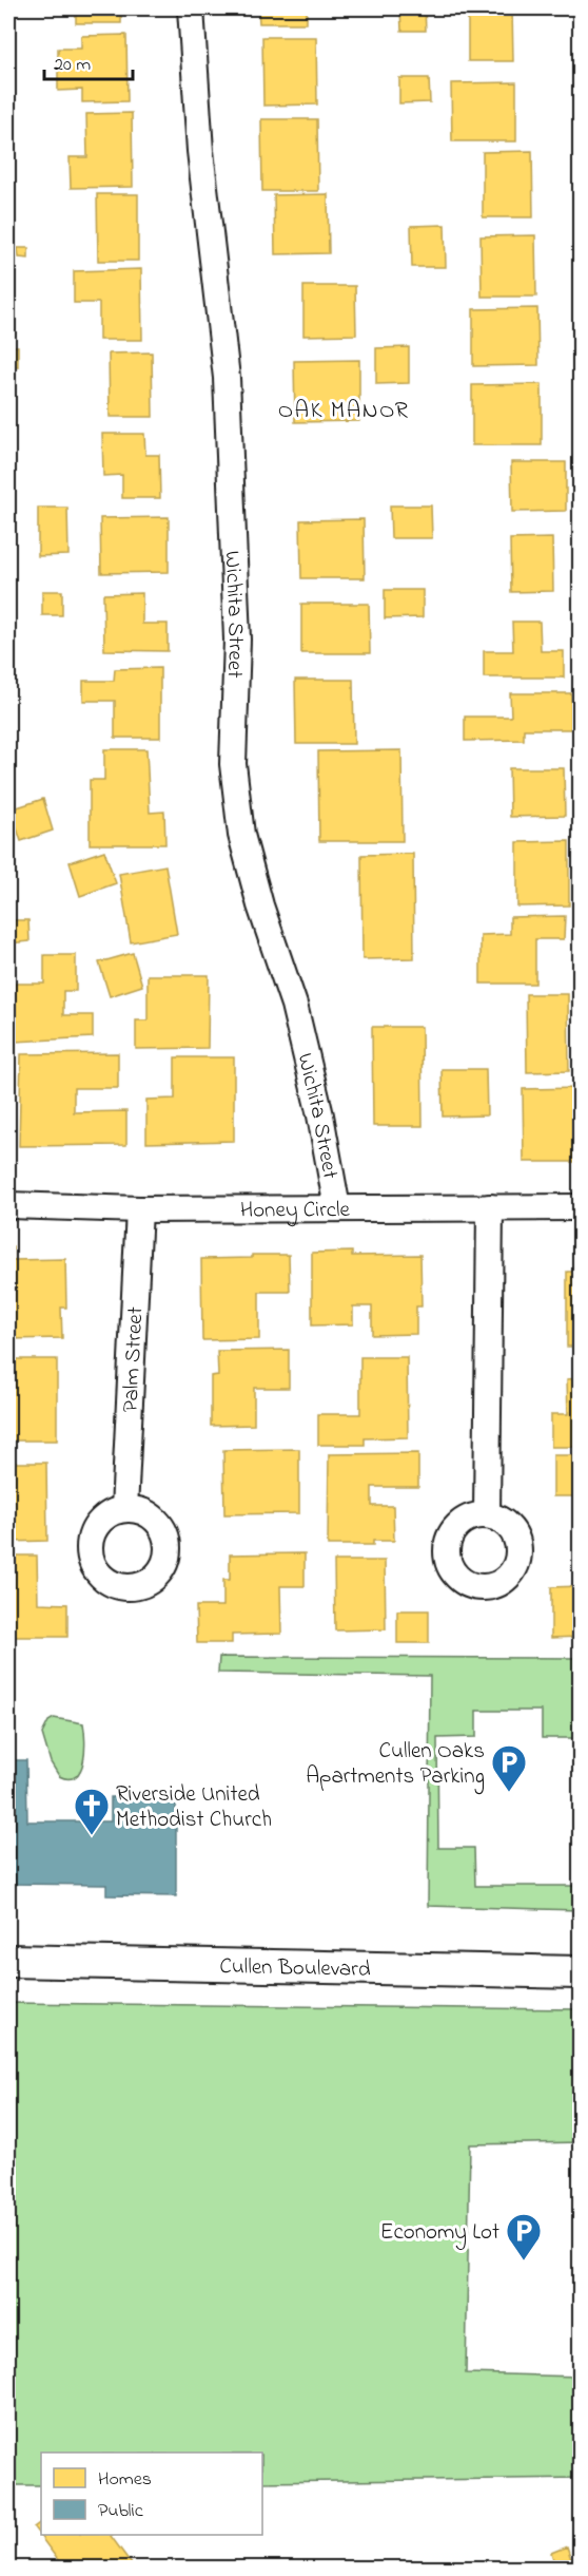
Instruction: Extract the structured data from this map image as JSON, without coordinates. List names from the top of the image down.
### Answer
{
  "streets": {
    "street": [
      "Wichita Street",
      "Honey Circle",
      "Palm Street",
      "Cullen Boulevard"
    ]
  },
  "crossings": [
    ["Wichita Street", "Honey Circle"],
    ["Honey Circle", "Palm Street"]
  ],
  "districts": ["OAK MANOR"],
  "places": {
    "parking": ["Cullen Oaks Apartments Parking", "Economy Lot"],
    "church": ["Riverside United Methodist Church"]
  },
  "legend": ["Homes", "Public"],
  "scale_bar": "20 m"
}
